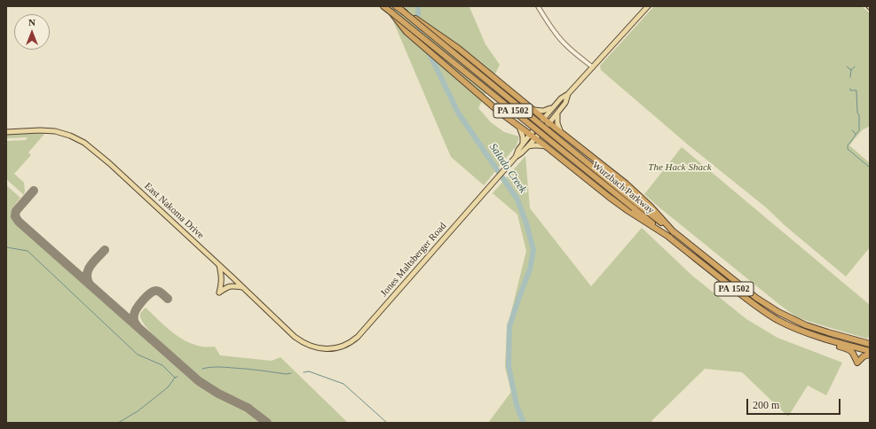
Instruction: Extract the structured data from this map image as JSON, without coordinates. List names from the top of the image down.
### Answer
{
  "streets": {
    "highway": ["PA 1502", "Wurzbach Parkway"],
    "main road": ["East Nakoma Drive", "Jones Maltsberger Road"]
  },
  "crossings": [
    ["East Nakoma Drive", "Jones Maltsberger Road"]
  ],
  "water": ["Salado Creek"],
  "parks": ["The Hack Shack"],
  "scale_bar": "200 m",
  "north": "top"
}
